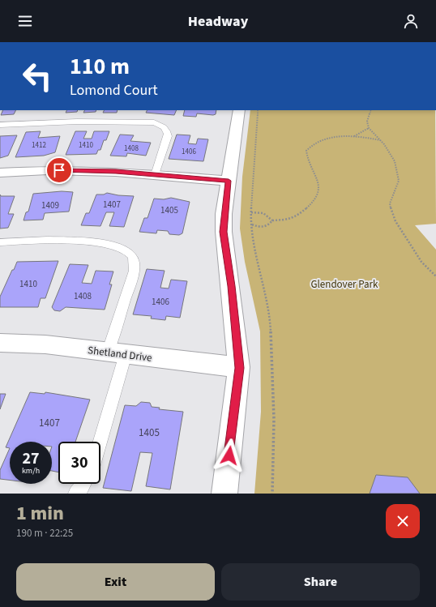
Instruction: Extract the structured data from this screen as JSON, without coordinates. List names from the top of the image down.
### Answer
{
  "streets": {
    "street": ["Shetland Drive"]
  },
  "parks": ["Glendover Park"],
  "house_numbers": [
    "1412",
    "1410",
    "1408",
    "1406",
    "1407",
    "1409",
    "1405",
    "1410",
    "1408",
    "1406",
    "1407",
    "1405"
  ],
  "page": {
    "header": "Headway",
    "turn": ["110 m", "Lomond Court"],
    "speed": "27 km/h",
    "limit": "30",
    "heading": ["1 min", "190 m · 22:25"],
    "buttons": ["Exit", "Share"]
  }
}
